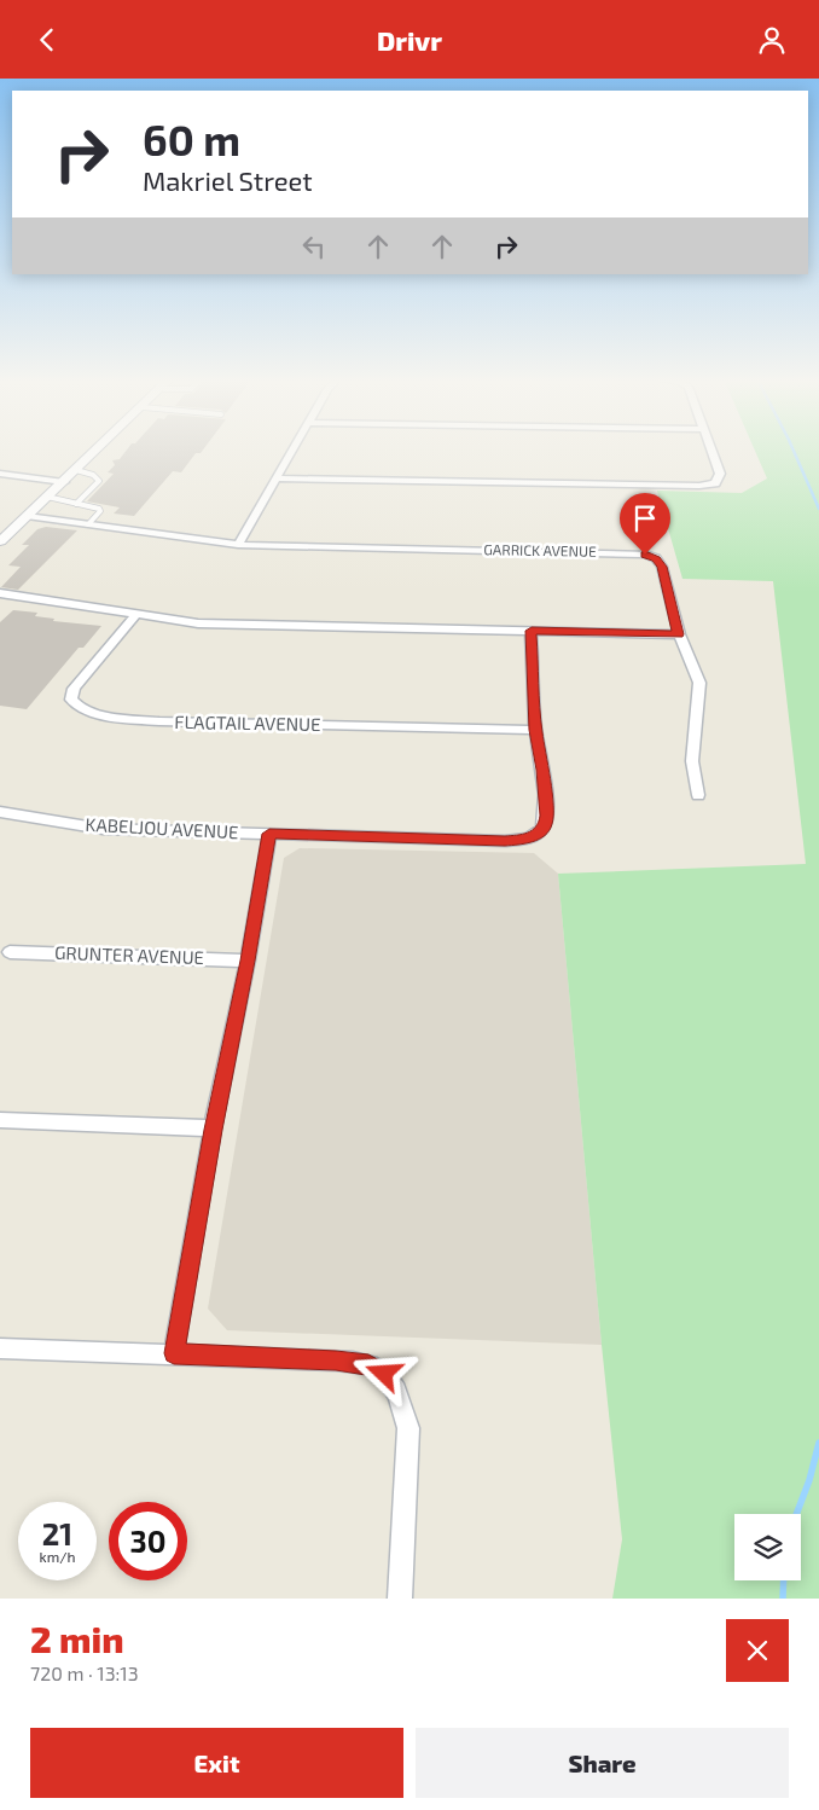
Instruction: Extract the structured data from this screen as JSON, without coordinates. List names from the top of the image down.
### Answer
{
  "streets": {
    "street": [
      "GARRICK AVENUE",
      "FLAGTAIL AVENUE",
      "KABELJOU AVENUE",
      "GRUNTER AVENUE"
    ]
  },
  "page": {
    "header": "Drivr",
    "turn": ["60 m", "Makriel Street"],
    "speed": "21 km/h",
    "limit": "30",
    "heading": ["2 min", "720 m · 13:13"],
    "buttons": ["Exit", "Share"]
  }
}
